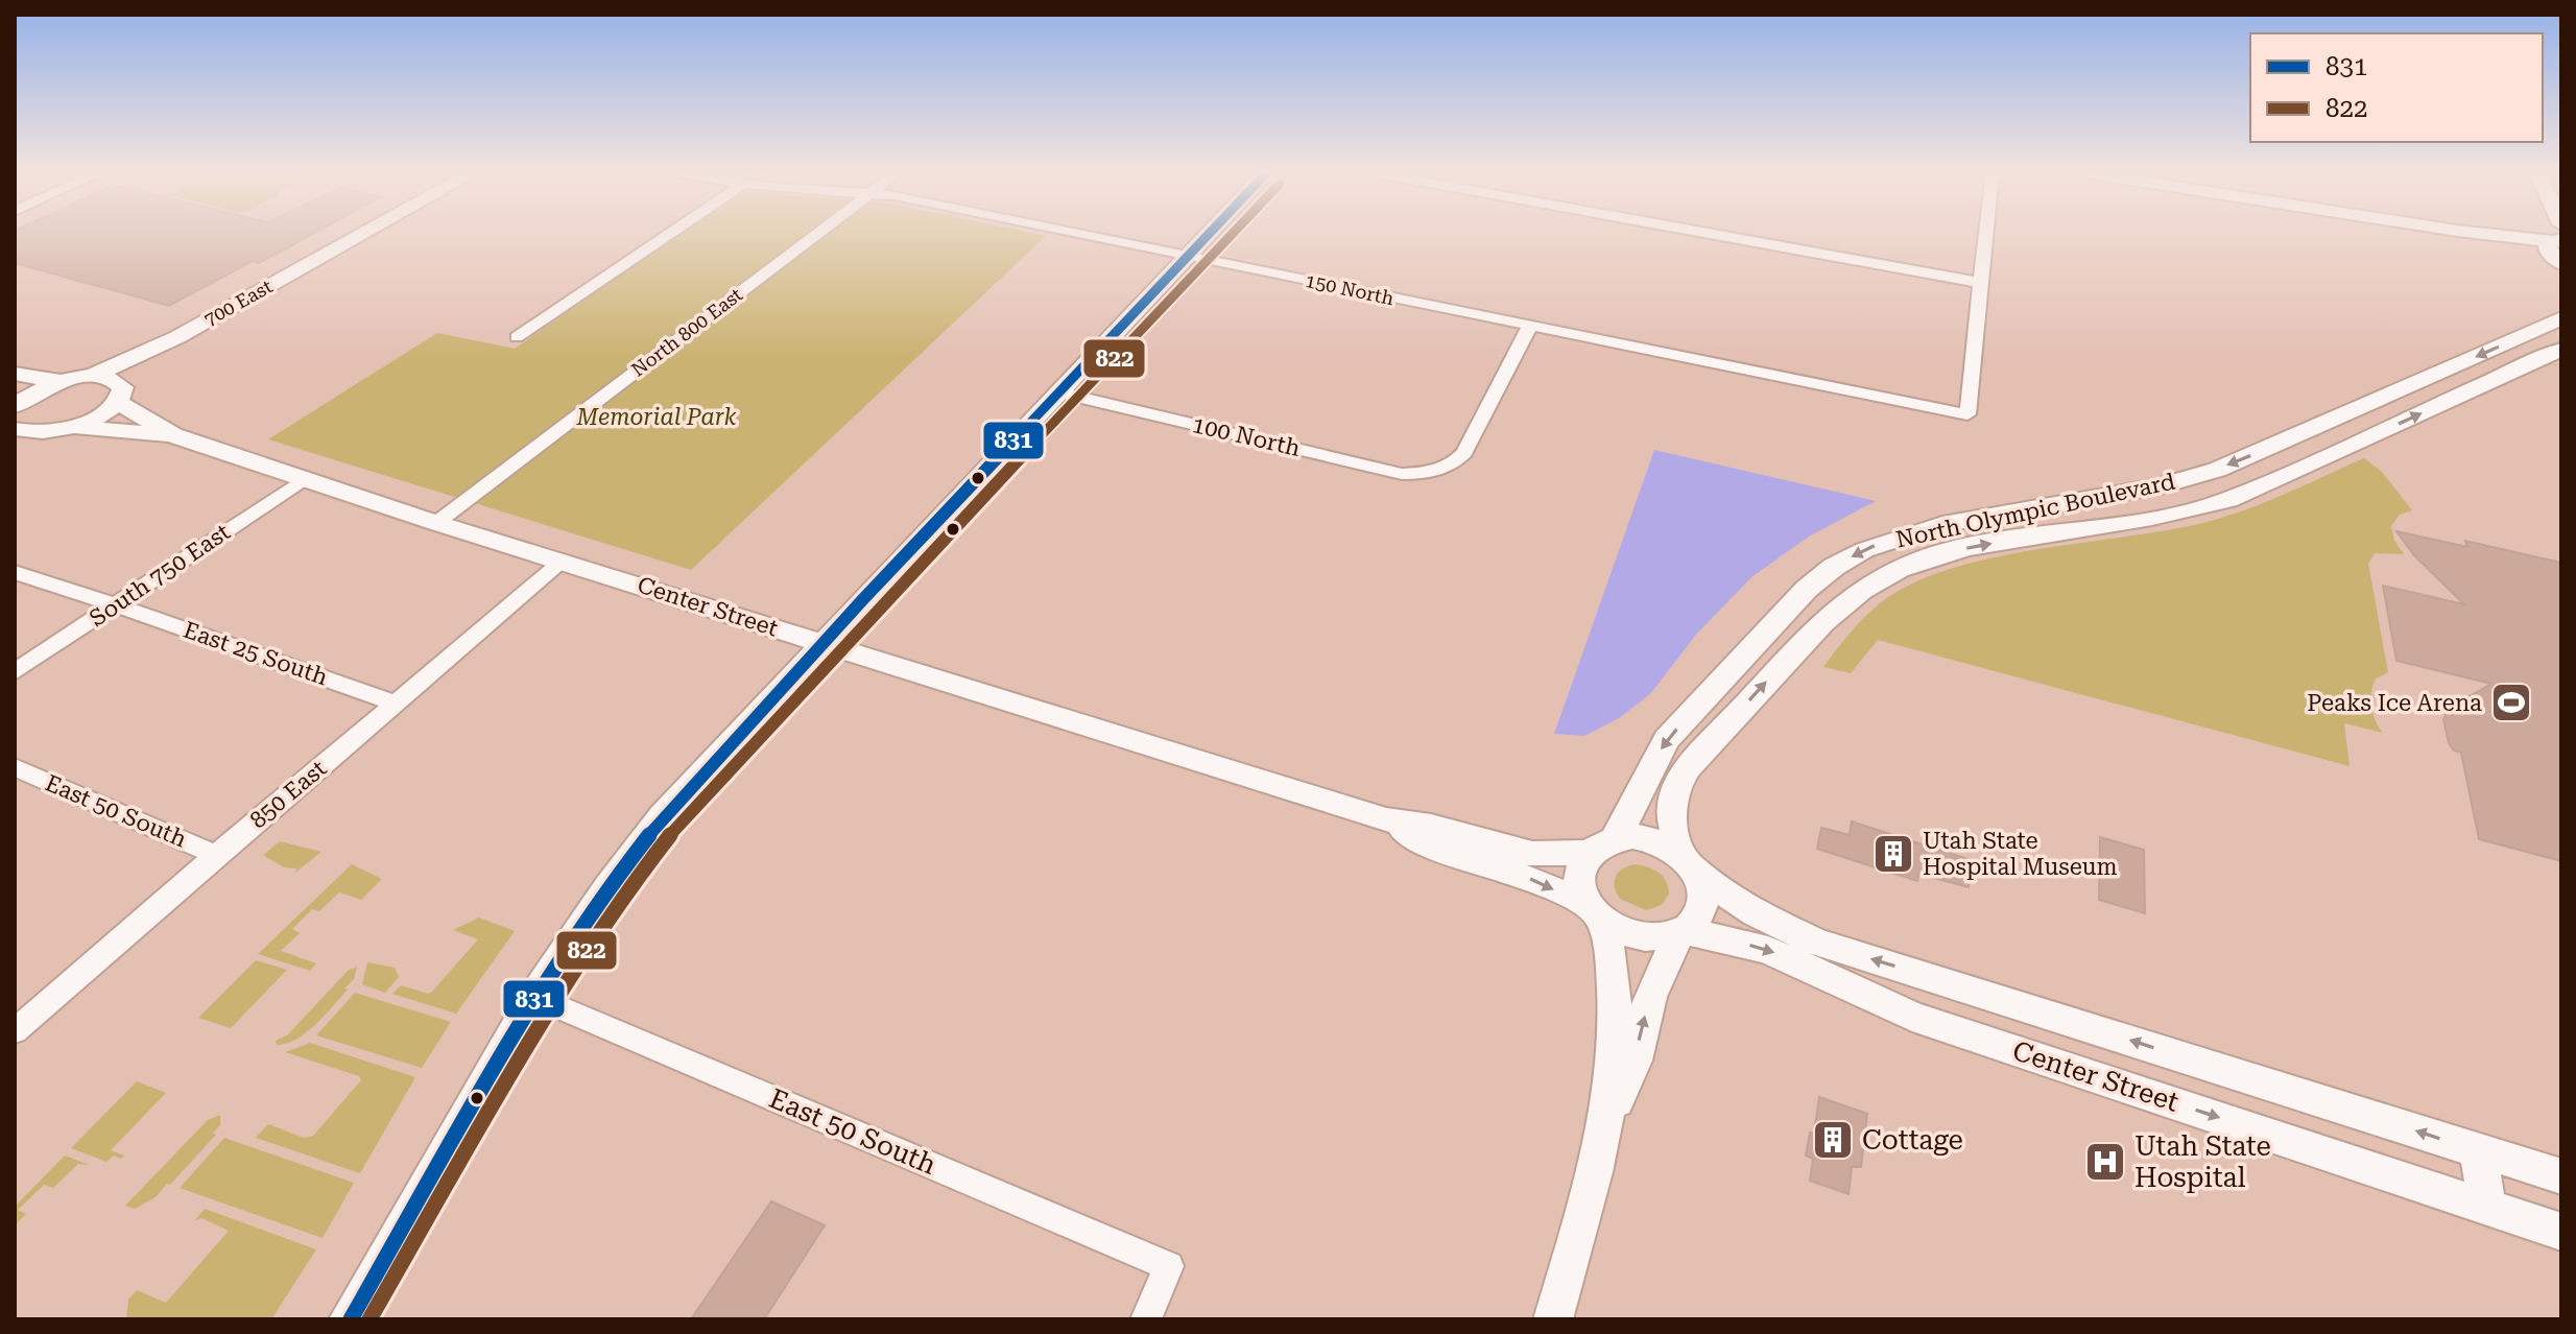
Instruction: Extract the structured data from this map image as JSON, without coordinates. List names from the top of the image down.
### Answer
{
  "streets": {
    "street": [
      "150 North",
      "700 East",
      "North 800 East",
      "100 North",
      "North Olympic Boulevard",
      "South 750 East",
      "Center Street",
      "East 25 South",
      "850 East",
      "East 50 South"
    ]
  },
  "crossings": [
    ["150 North", "100 North"],
    ["700 East", "Center Street"],
    ["North 800 East", "Center Street"],
    ["North Olympic Boulevard", "Center Street"],
    ["South 750 East", "Center Street"],
    ["South 750 East", "East 25 South"],
    ["Center Street", "850 East"],
    ["East 25 South", "850 East"],
    ["850 East", "East 50 South"]
  ],
  "parks": ["Memorial Park"],
  "places": {
    "sports": ["Peaks Ice Arena"],
    "building": ["Utah State Hospital Museum", "Cottage"],
    "hospital": ["Utah State Hospital"]
  },
  "lines": ["transit line 831", "transit line 822"],
  "legend": ["831", "822"]
}
